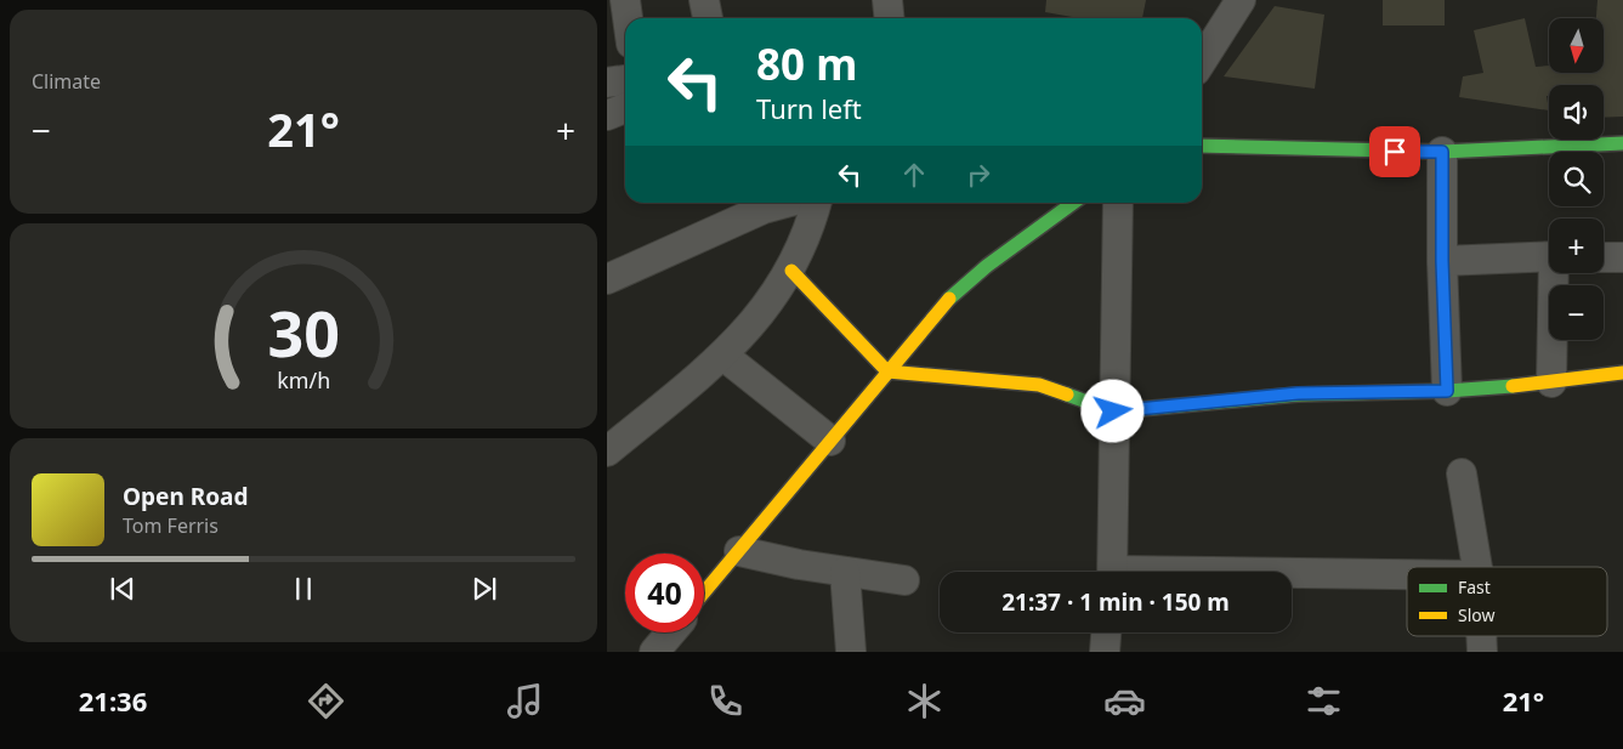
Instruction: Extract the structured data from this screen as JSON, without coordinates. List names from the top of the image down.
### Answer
{
  "legend": ["Fast", "Slow"],
  "north": "bottom",
  "page": {
    "tile": "Climate",
    "map_buttons": ["+", "−"],
    "turn": ["80 m", "Turn left"],
    "heat": ["−", "21°", "+"],
    "song": ["Open Road", "Tom Ferris"],
    "limit": "40",
    "trip": "21:37 · 1 min · 150 m",
    "tabs": ["21:36", "21°"],
    "gauge": ["30", "km/h"]
  }
}
